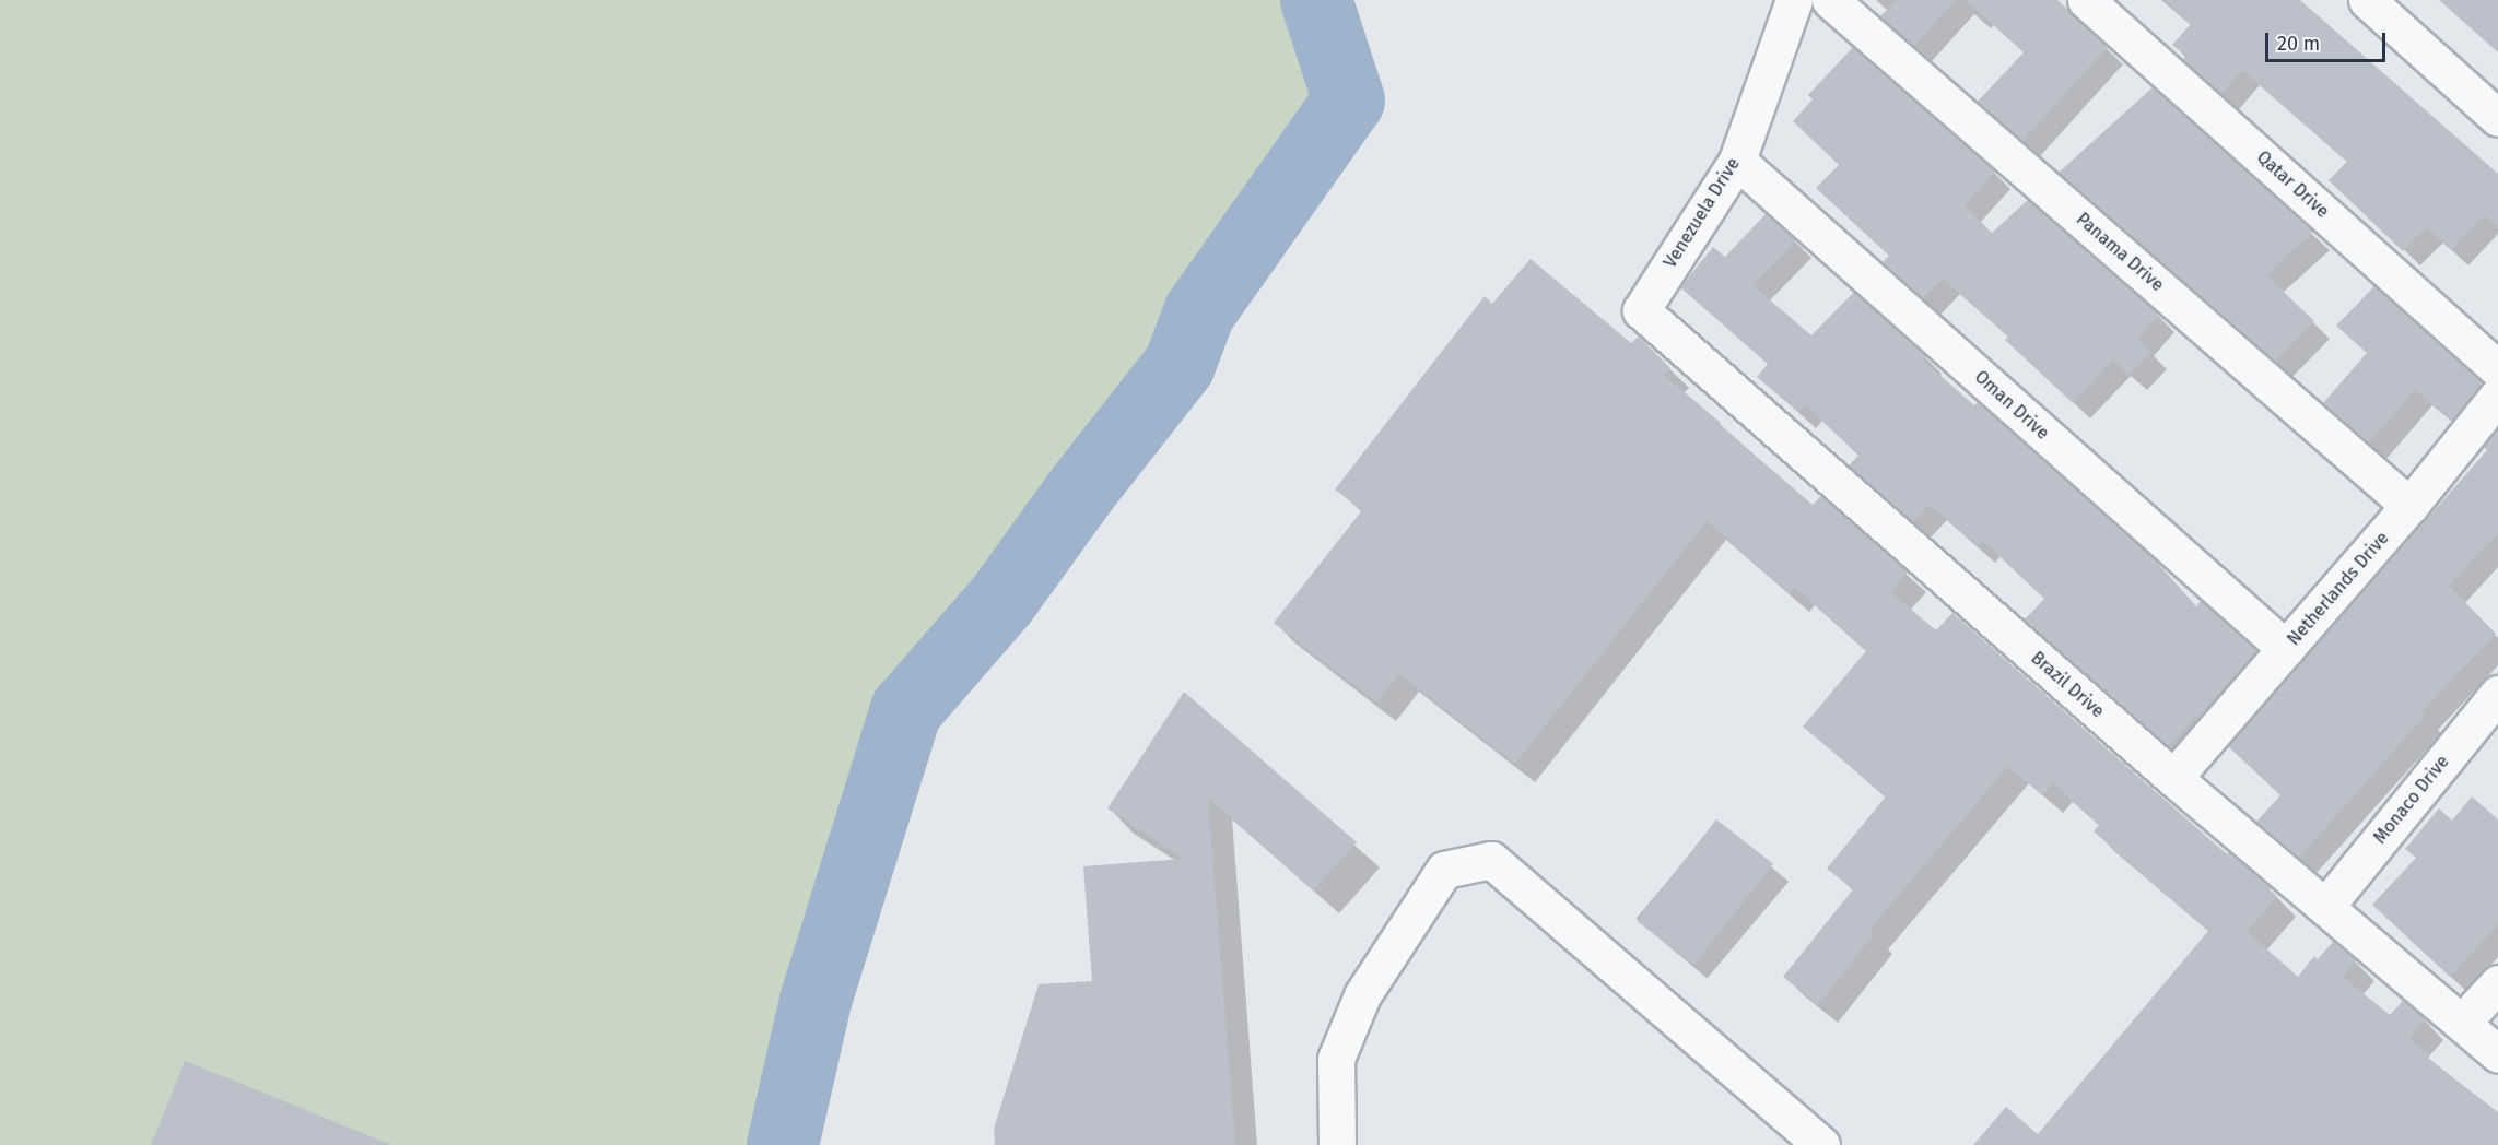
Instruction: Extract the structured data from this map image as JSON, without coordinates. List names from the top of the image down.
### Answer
{
  "streets": {
    "street": [
      "Qatar Drive",
      "Venezuela Drive",
      "Panama Drive",
      "Oman Drive",
      "Netherlands Drive",
      "Brazil Drive",
      "Monaco Drive"
    ]
  },
  "crossings": [
    ["Venezuela Drive", "Oman Drive"],
    ["Venezuela Drive", "Brazil Drive"],
    ["Panama Drive", "Netherlands Drive"],
    ["Oman Drive", "Netherlands Drive"],
    ["Netherlands Drive", "Brazil Drive"],
    ["Brazil Drive", "Monaco Drive"]
  ],
  "scale_bar": "20 m"
}
